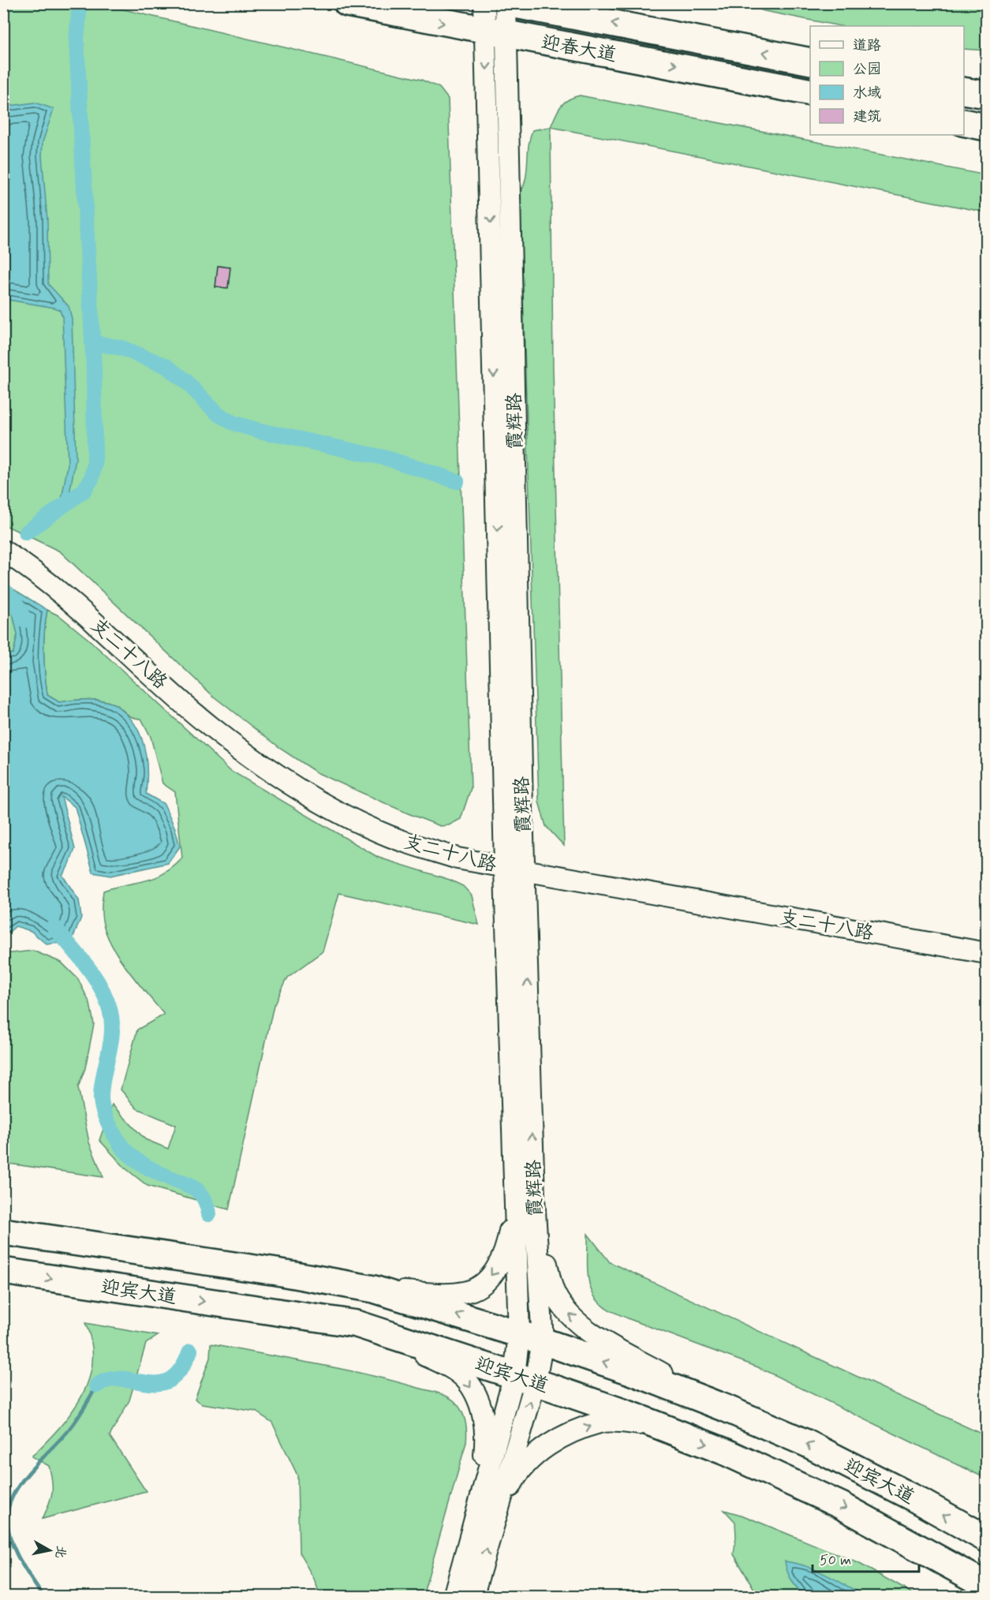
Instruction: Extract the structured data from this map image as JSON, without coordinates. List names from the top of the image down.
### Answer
{
  "streets": {
    "main road": ["迎春大道", "迎宾大道"],
    "street": ["霞辉路", "支二十八路"]
  },
  "crossings": [
    ["迎春大道", "霞辉路"],
    ["霞辉路", "支二十八路"],
    ["霞辉路", "迎宾大道"]
  ],
  "legend": [
    "道路",
    "公园",
    "水域",
    "建筑"
  ],
  "scale_bar": "50 m",
  "north": "right"
}
